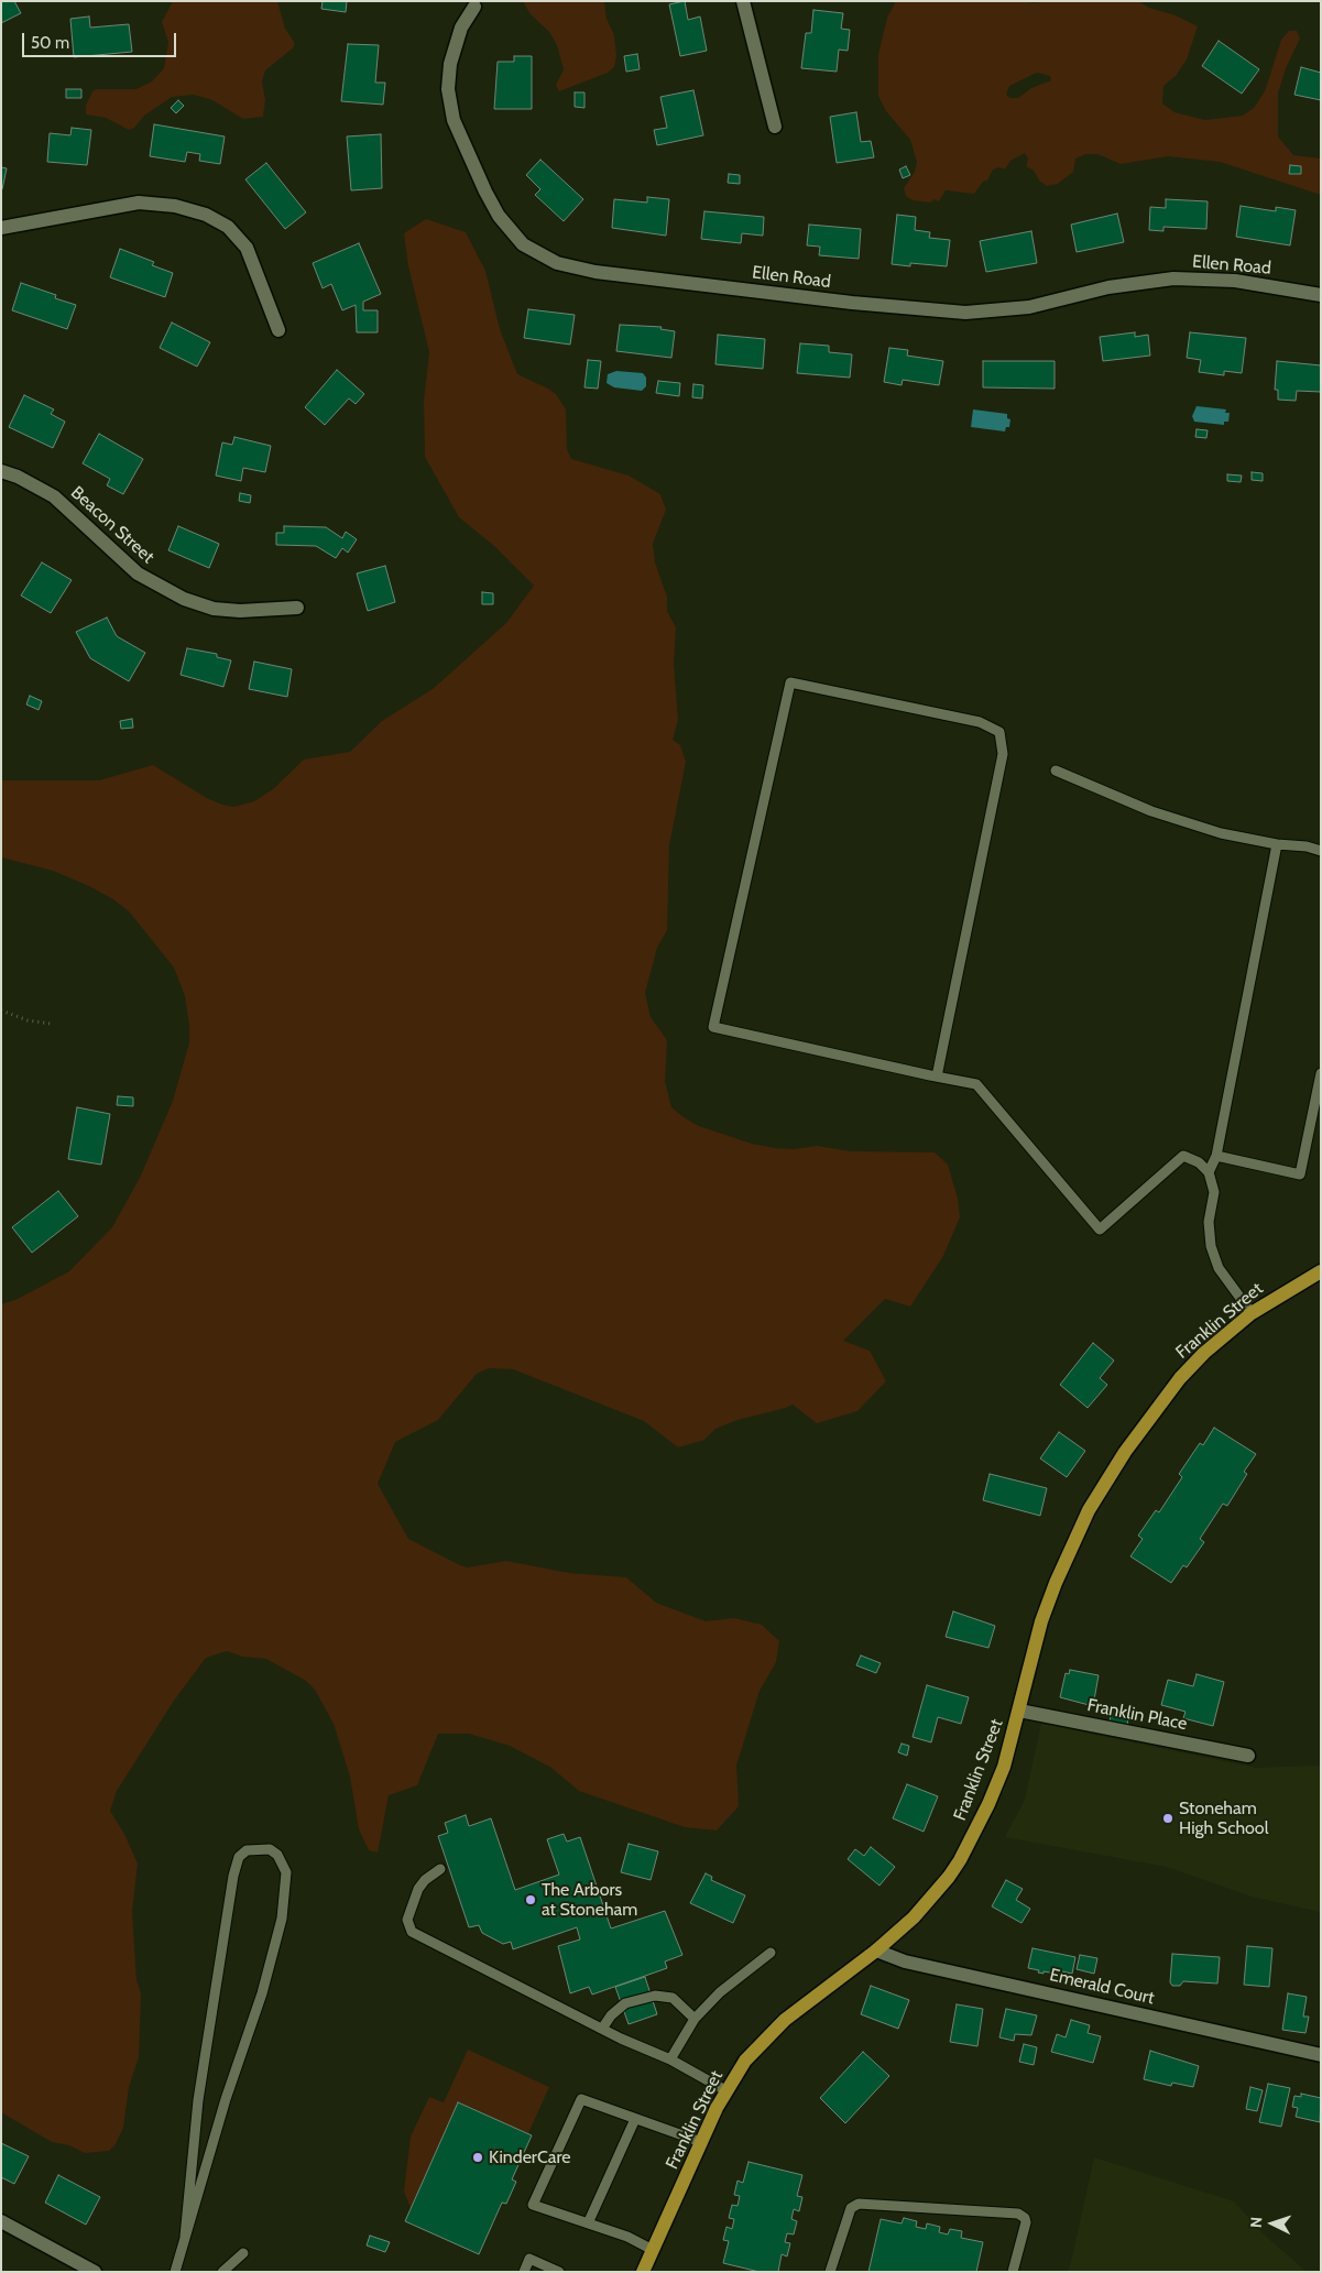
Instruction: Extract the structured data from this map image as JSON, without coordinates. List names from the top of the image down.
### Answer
{
  "streets": {
    "main road": ["Franklin Street"],
    "street": [
      "Ellen Road",
      "Beacon Street",
      "Franklin Place",
      "Emerald Court"
    ]
  },
  "crossings": [
    ["Franklin Street", "Franklin Place"],
    ["Franklin Street", "Emerald Court"]
  ],
  "places": ["Stoneham High School", "The Arbors at Stoneham", "KinderCare"],
  "scale_bar": "50 m",
  "north": "left"
}
